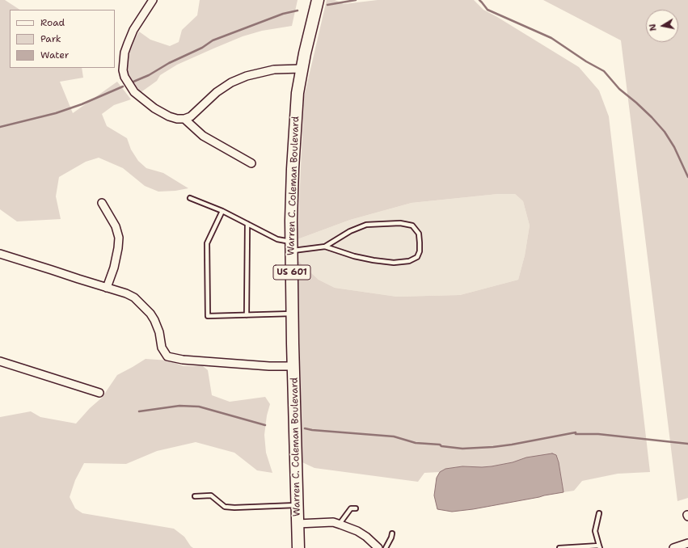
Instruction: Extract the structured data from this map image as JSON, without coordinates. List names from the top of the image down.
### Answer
{
  "streets": {
    "highway": ["Warren C. Coleman Boulevard", "US 601"]
  },
  "legend": ["Road", "Park", "Water"],
  "north": "left"
}
